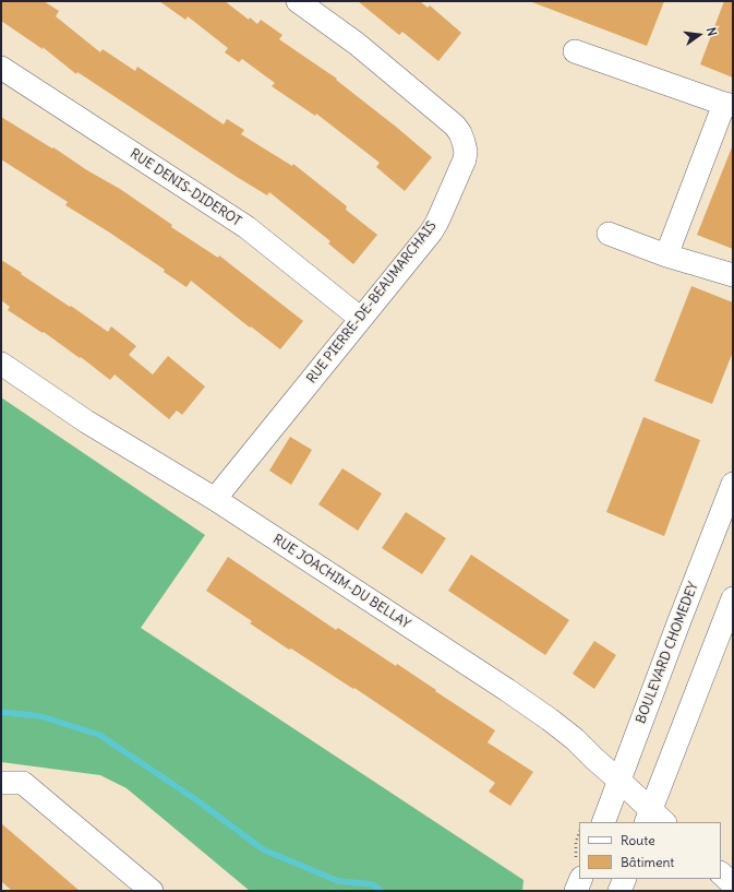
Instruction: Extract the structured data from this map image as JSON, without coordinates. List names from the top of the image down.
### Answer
{
  "streets": {
    "street": [
      "RUE DENIS-DIDEROT",
      "RUE PIERRE-DE-BEAUMARCHAIS",
      "RUE JOACHIM-DU BELLAY",
      "BOULEVARD CHOMEDEY"
    ]
  },
  "crossings": [
    ["RUE DENIS-DIDEROT", "RUE PIERRE-DE-BEAUMARCHAIS"],
    ["RUE PIERRE-DE-BEAUMARCHAIS", "RUE JOACHIM-DU BELLAY"],
    ["RUE JOACHIM-DU BELLAY", "BOULEVARD CHOMEDEY"]
  ],
  "legend": ["Route", "Bâtiment"],
  "north": "right"
}
